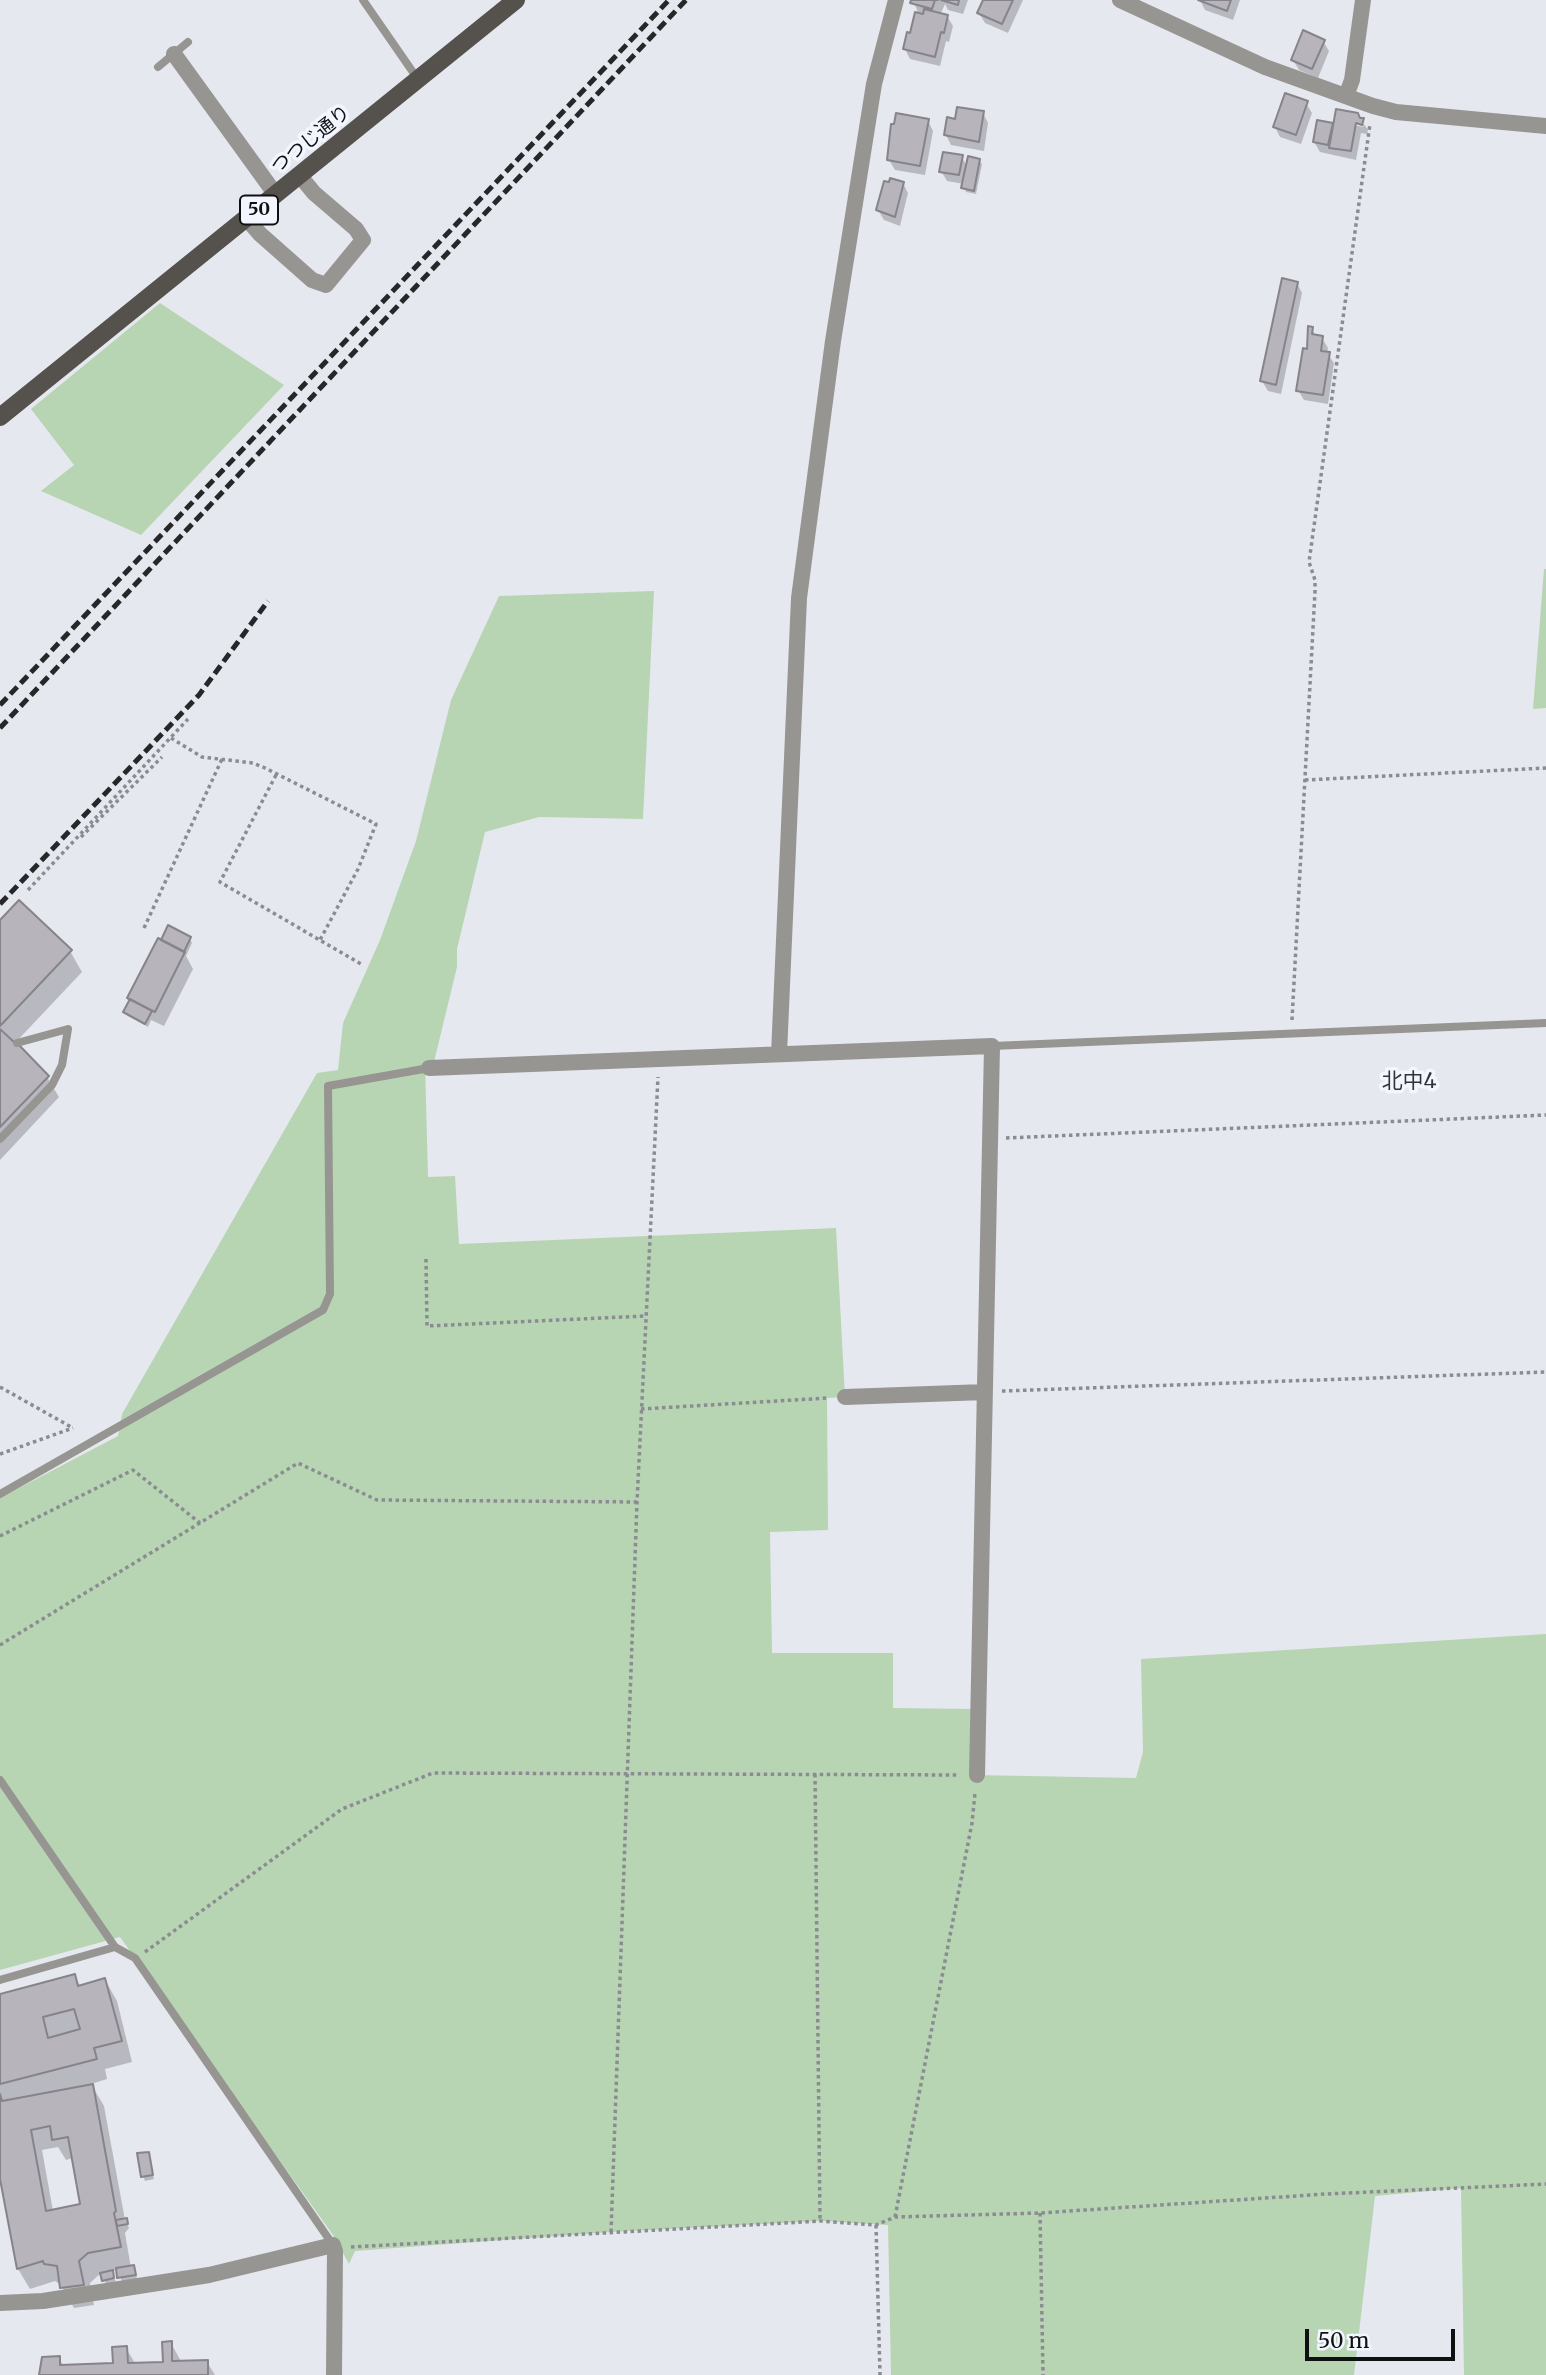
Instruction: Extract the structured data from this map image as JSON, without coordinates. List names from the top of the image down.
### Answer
{
  "streets": {
    "main road": ["つつじ通り", "50"]
  },
  "districts": ["北中4"],
  "scale_bar": "50 m"
}
